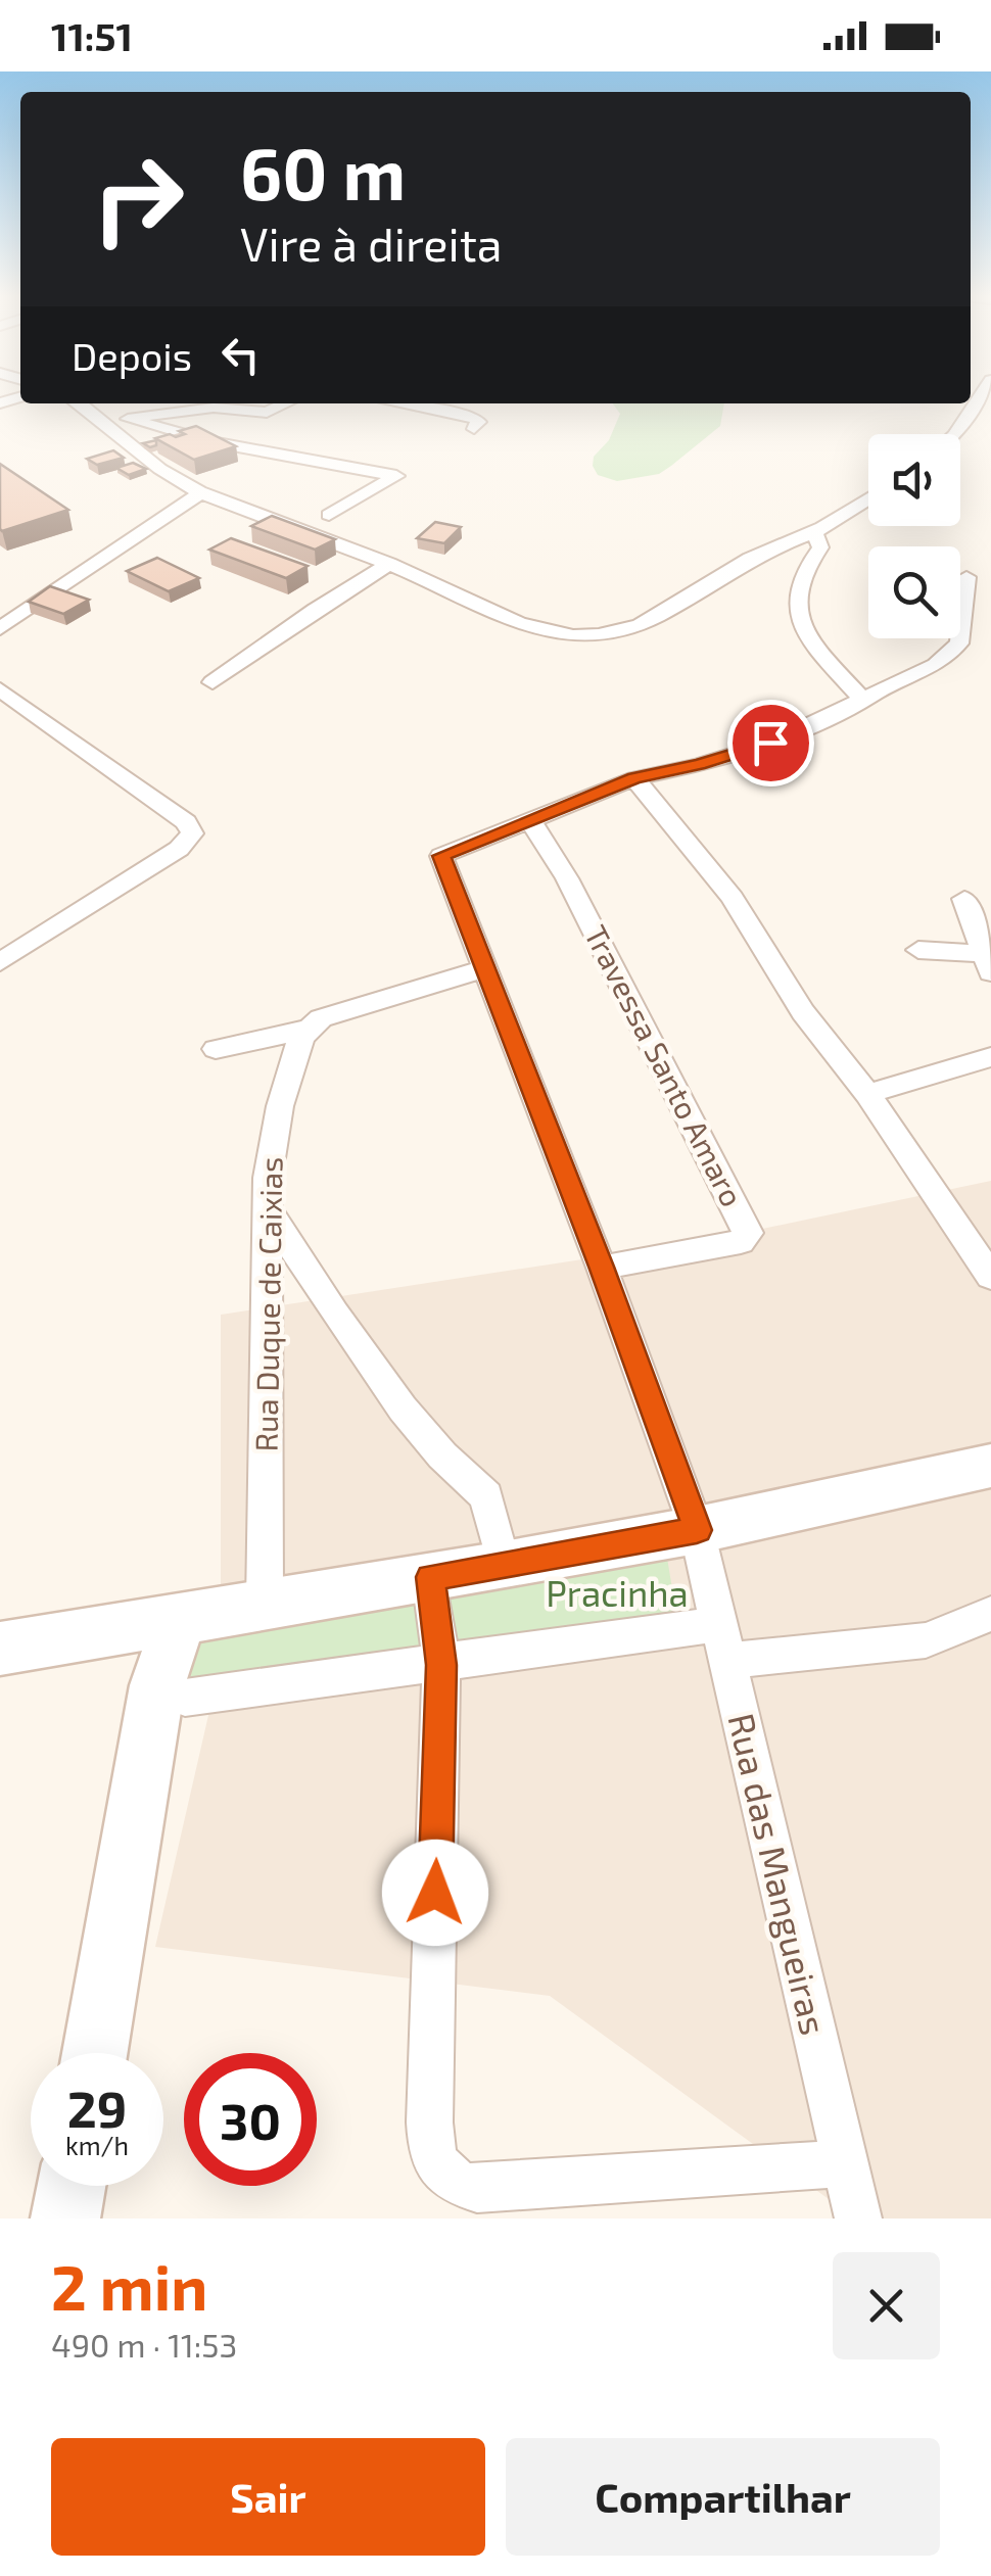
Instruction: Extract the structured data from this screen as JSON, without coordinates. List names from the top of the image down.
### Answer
{
  "streets": {
    "street": ["Travessa Santo Amaro", "Rua Duque de Caixias", "Rua das Mangueiras"]
  },
  "crossings": [
    ["Travessa Santo Amaro", "Rua das Mangueiras"]
  ],
  "parks": ["Pracinha"],
  "page": {
    "status": "11:51",
    "turn": ["60 m", "Vire à direita"],
    "then": "Depois",
    "speed": "29 km/h",
    "limit": "30",
    "heading": ["2 min", "490 m · 11:53"],
    "buttons": ["Sair", "Compartilhar"]
  }
}
